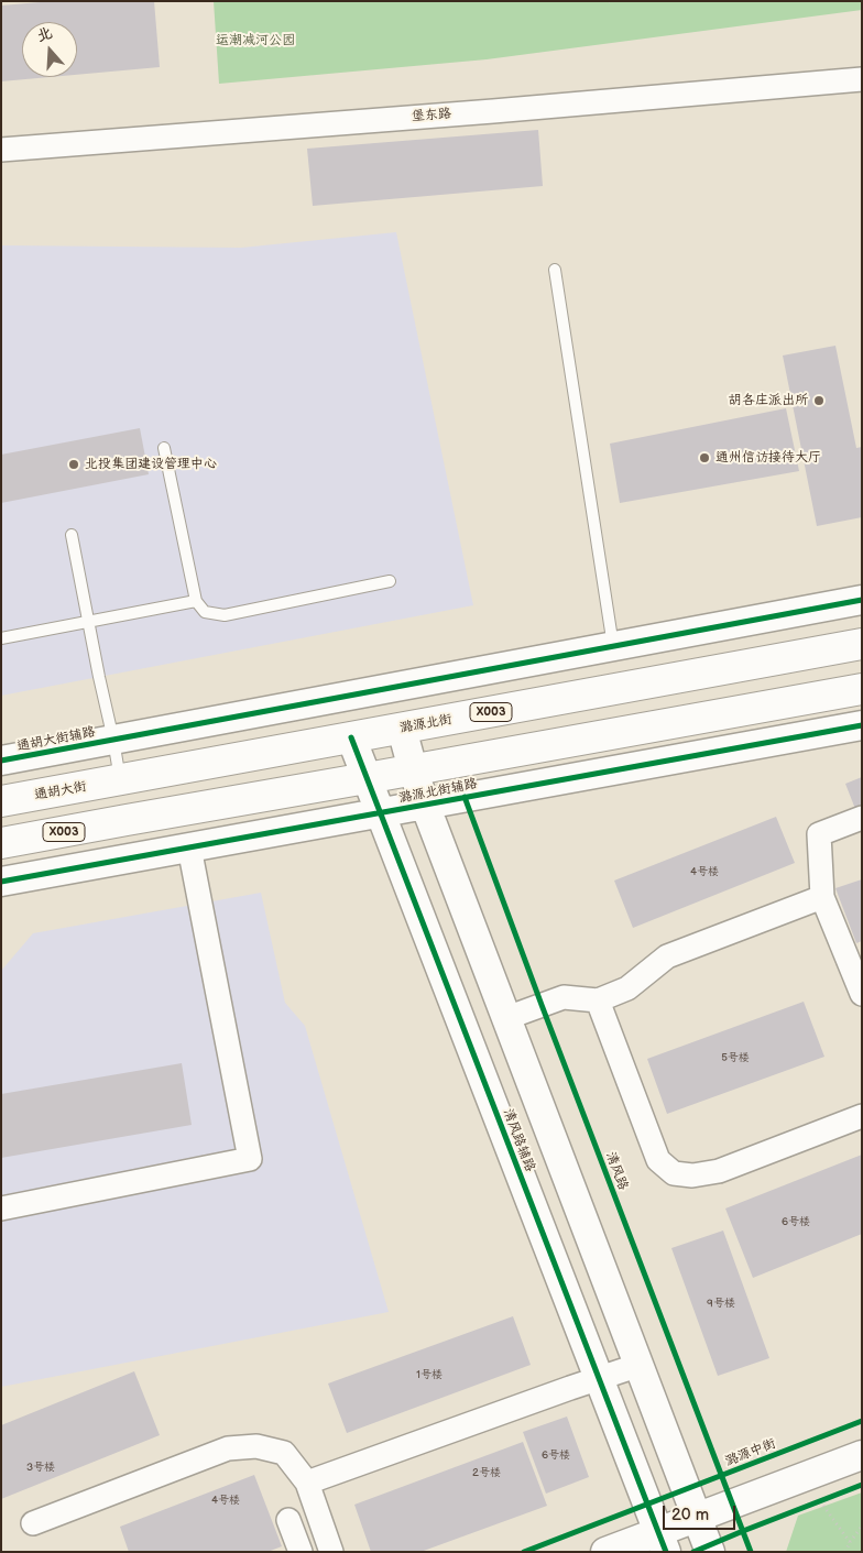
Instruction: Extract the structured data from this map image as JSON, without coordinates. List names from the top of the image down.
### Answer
{
  "streets": {
    "main road": ["X003", "潞源北街", "通胡大街"],
    "street": [
      "堡东路",
      "通胡大街辅路",
      "潞源北街辅路",
      "清风路辅路"
    ],
    "cycle path": ["清风路", "潞源中街"]
  },
  "crossings": [
    ["X003", "清风路辅路"],
    ["潞源北街", "通胡大街"],
    ["潞源北街", "清风路辅路"],
    ["潞源北街辅路", "清风路辅路"]
  ],
  "parks": ["运潮减河公园"],
  "places": ["胡各庄派出所", "通州信访接待大厅", "北投集团建设管理中心"],
  "house_numbers": [
    "4号楼",
    "5号楼",
    "6号楼",
    "9号楼",
    "1号楼",
    "6号楼",
    "3号楼",
    "2号楼",
    "4号楼"
  ],
  "scale_bar": "20 m",
  "north": "top"
}
